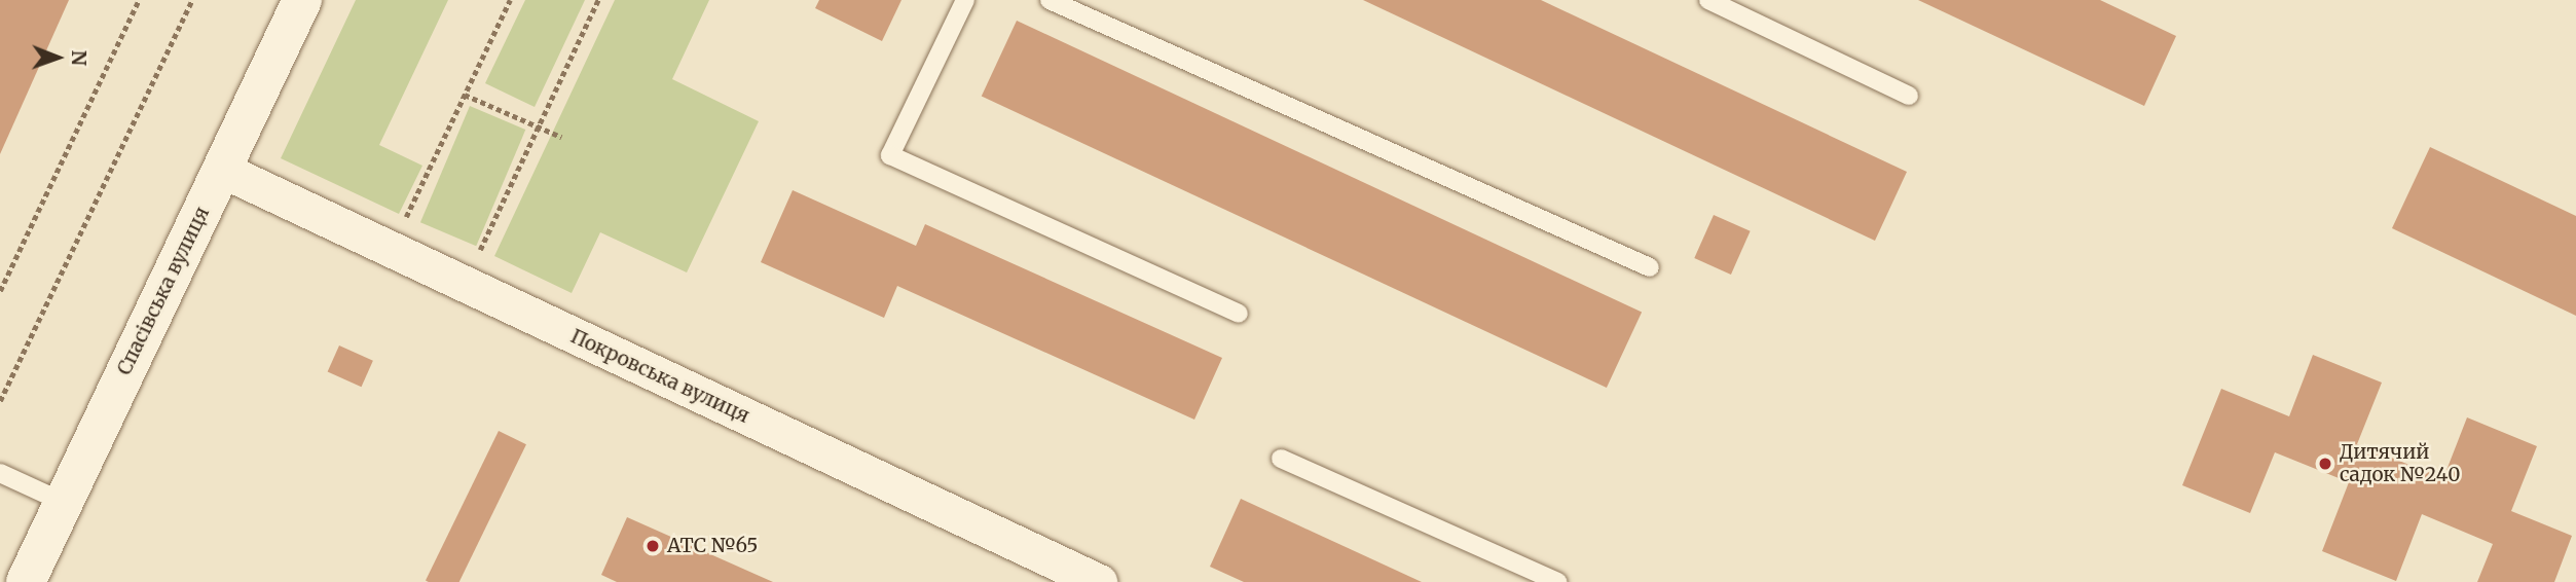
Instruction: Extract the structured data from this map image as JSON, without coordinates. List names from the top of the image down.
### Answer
{
  "streets": {
    "street": ["Спасівська вулиця", "Покровська вулиця"]
  },
  "crossings": [
    ["Спасівська вулиця", "Покровська вулиця"]
  ],
  "places": ["Дитячий садок №240", "АТС №65"],
  "north": "right"
}
